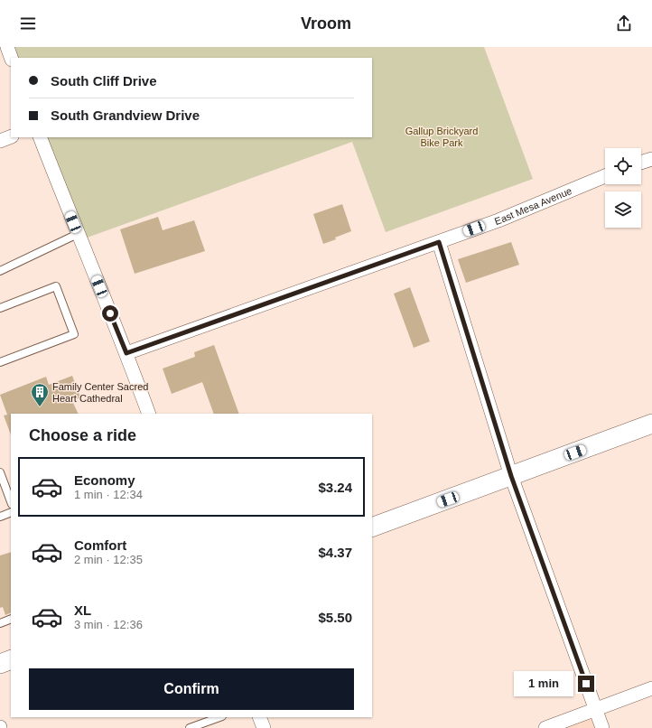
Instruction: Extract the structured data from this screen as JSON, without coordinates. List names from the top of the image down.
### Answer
{
  "streets": {
    "street": ["East Mesa Avenue"]
  },
  "parks": ["Gallup Brickyard Bike Park"],
  "places": {
    "building": ["Family Center Sacred Heart Cathedral"]
  },
  "page": {
    "header": "Vroom",
    "banner": ["South Cliff Drive", "South Grandview Drive"],
    "heading": "Choose a ride",
    "list": [
      {
        "name": "Economy",
        "note": "1 min · 12:34",
        "value": "$3.24"
      },
      {
        "name": "Comfort",
        "note": "2 min · 12:35",
        "value": "$4.37"
      },
      {
        "name": "XL",
        "note": "3 min · 12:36",
        "value": "$5.50"
      }
    ],
    "buttons": "Confirm",
    "bubble": "1 min"
  }
}
